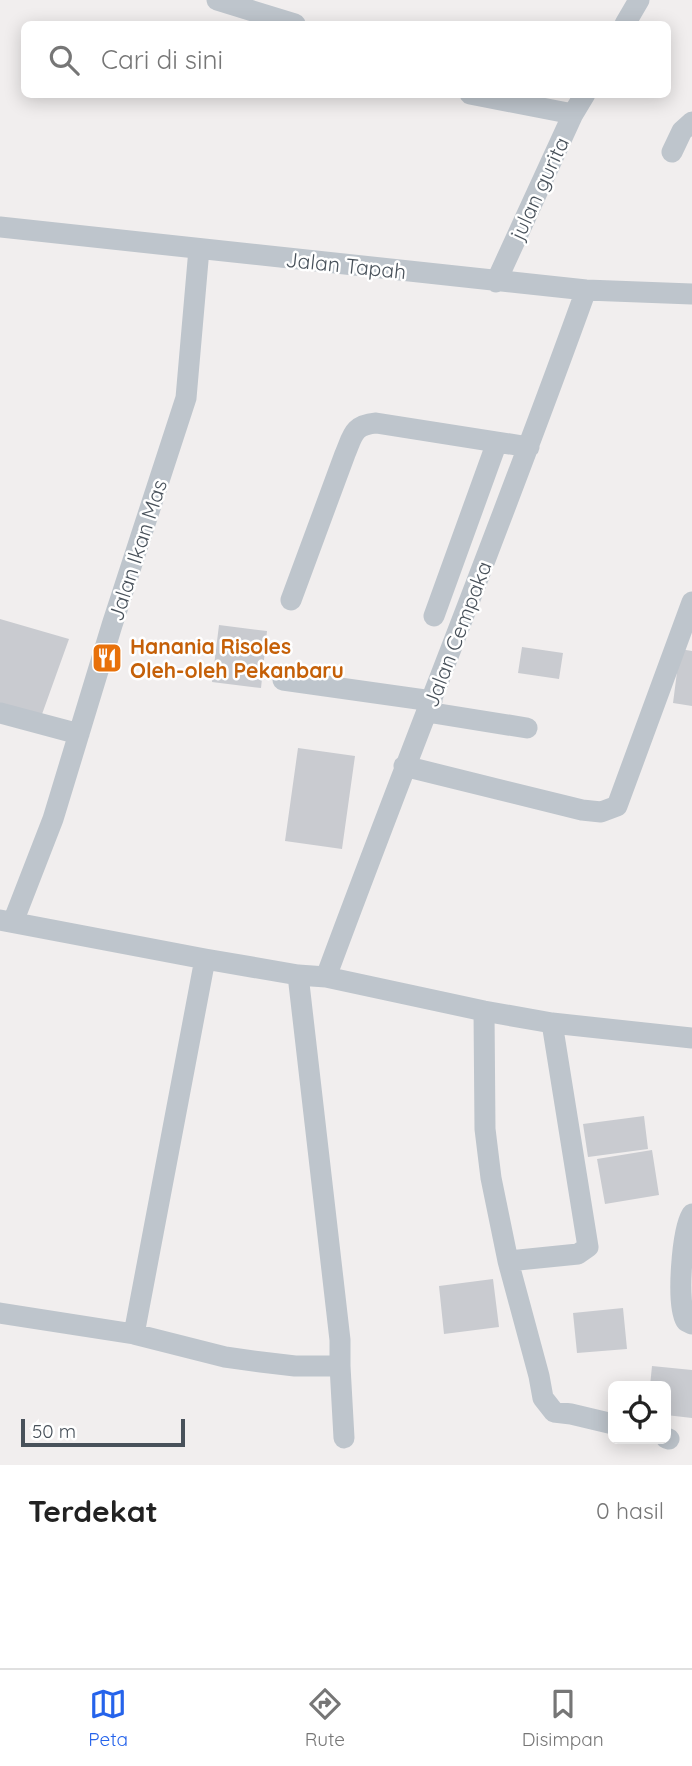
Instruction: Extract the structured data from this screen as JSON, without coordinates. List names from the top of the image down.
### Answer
{
  "streets": {
    "street": [
      "julan gurita",
      "Jalan Tapah",
      "Jalan Ikan Mas",
      "Jalan Cempaka"
    ]
  },
  "crossings": [
    ["julan gurita", "Jalan Tapah"],
    ["Jalan Tapah", "Jalan Ikan Mas"],
    ["Jalan Tapah", "Jalan Cempaka"]
  ],
  "places": {
    "restaurant": ["Hanania Risoles Oleh-oleh Pekanbaru"]
  },
  "scale_bar": "50 m",
  "page": {
    "search": "Cari di sini",
    "scale": "50 m",
    "heading": ["Terdekat", "0 hasil"],
    "nav": ["Peta", "Rute", "Disimpan"]
  }
}
